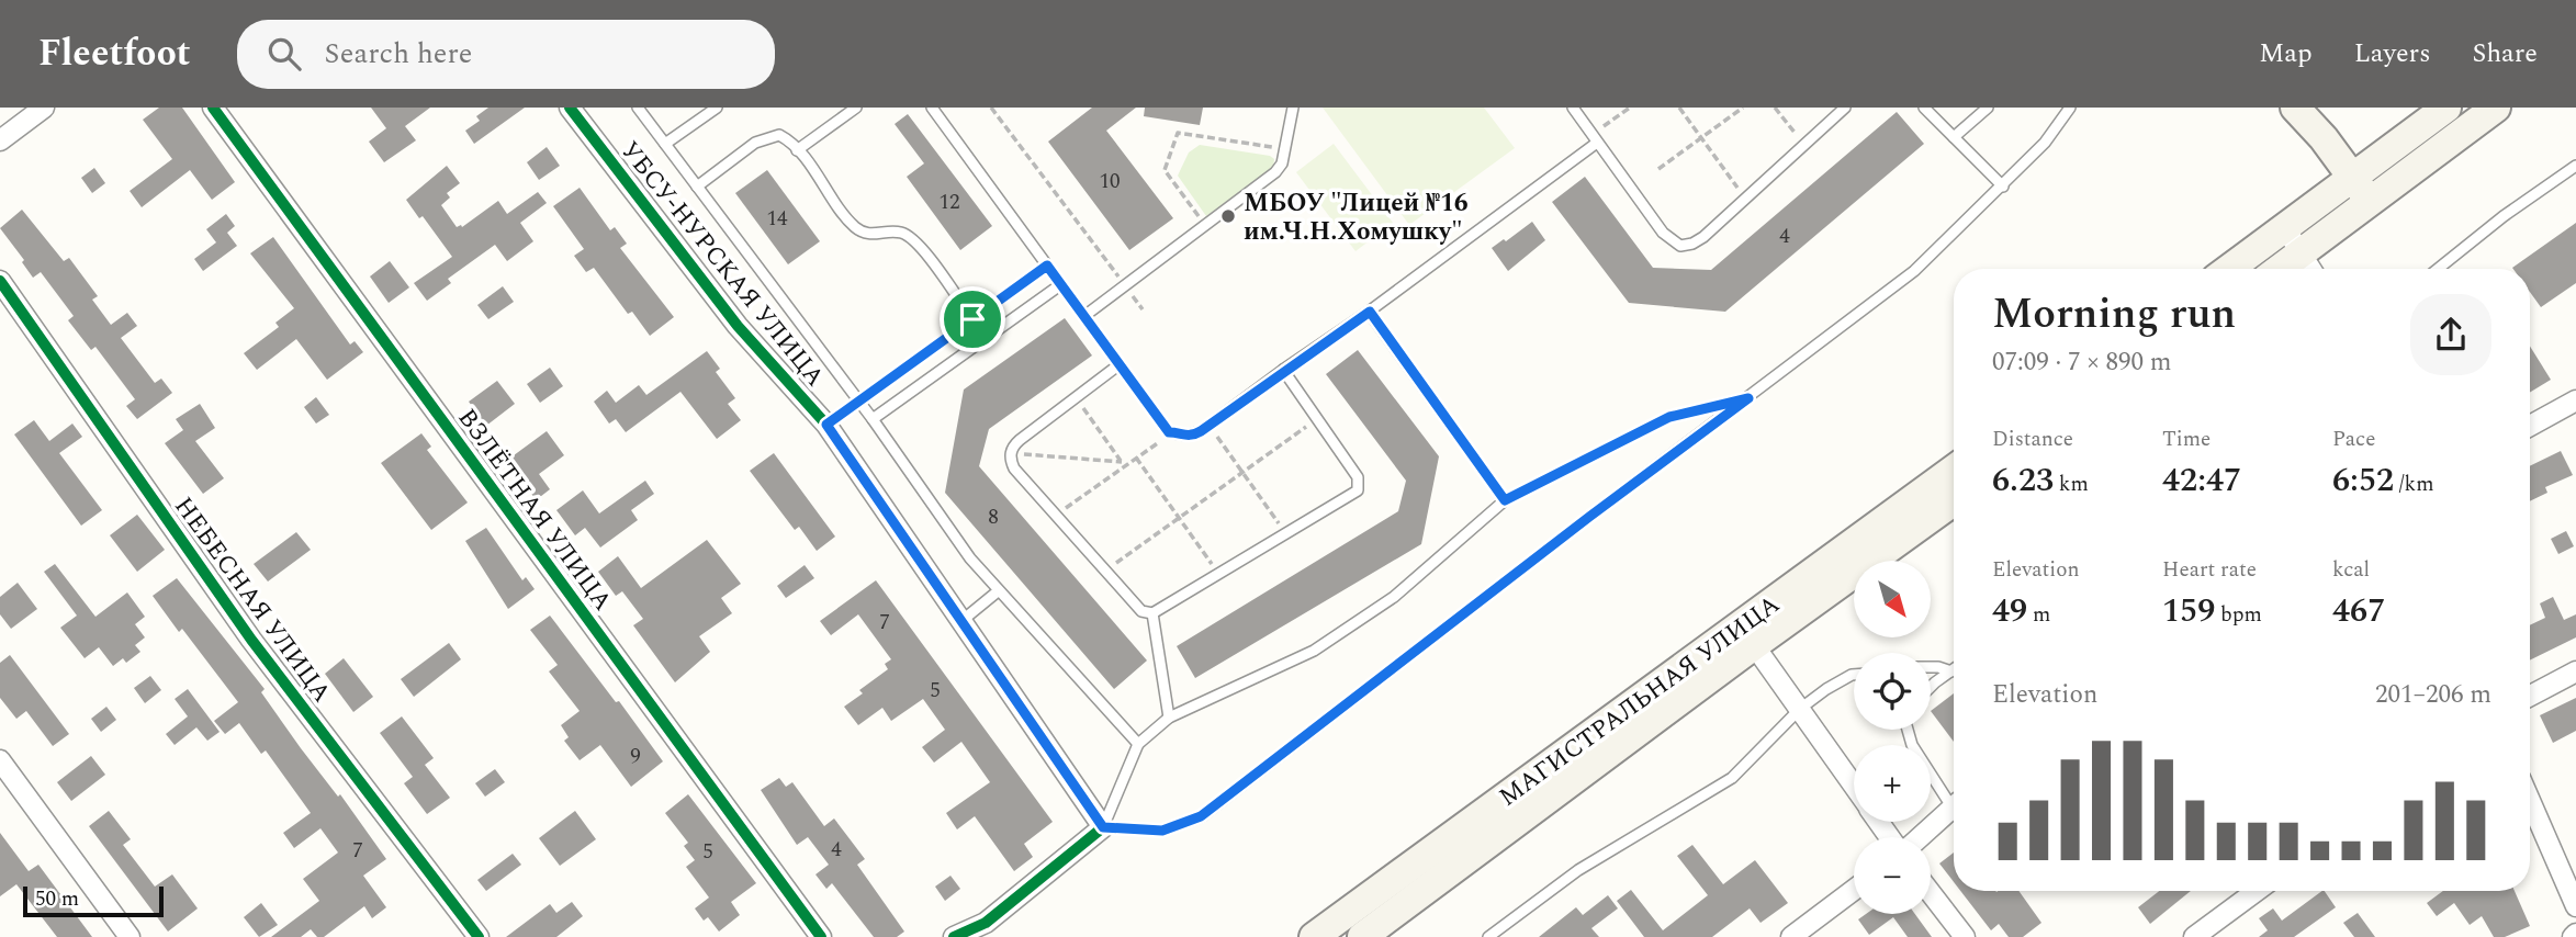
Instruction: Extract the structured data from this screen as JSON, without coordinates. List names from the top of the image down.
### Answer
{
  "streets": {
    "main road": ["МАГИСТРАЛЬНАЯ УЛИЦА"],
    "street": ["УБСУ-НУРСКАЯ УЛИЦА", "ВЗЛЁТНАЯ УЛИЦА", "НЕБЕСНАЯ УЛИЦА"]
  },
  "places": ["МБОУ \"Лицей №16 им.Ч.Н.Хомушку\""],
  "house_numbers": [
    "10",
    "12",
    "14",
    "4",
    "8",
    "7",
    "5",
    "9",
    "4",
    "7",
    "5"
  ],
  "scale_bar": "50 m",
  "north": "bottom right",
  "page": {
    "header": "Fleetfoot",
    "search": "Search here",
    "nav": ["Map", "Layers", "Share"],
    "heading": ["Morning run", "07:09 · 7 × 890 m"],
    "stats": [
      ["Distance", "6.23 km"],
      ["Time", "42:47"],
      ["Pace", "6:52 /km"],
      ["Elevation", "49 m"],
      ["Heart rate", "159 bpm"],
      ["kcal", "467"]
    ],
    "map_buttons": ["+", "−"],
    "chart": ["Elevation", "201–206 m"],
    "scale": "50 m"
  }
}
